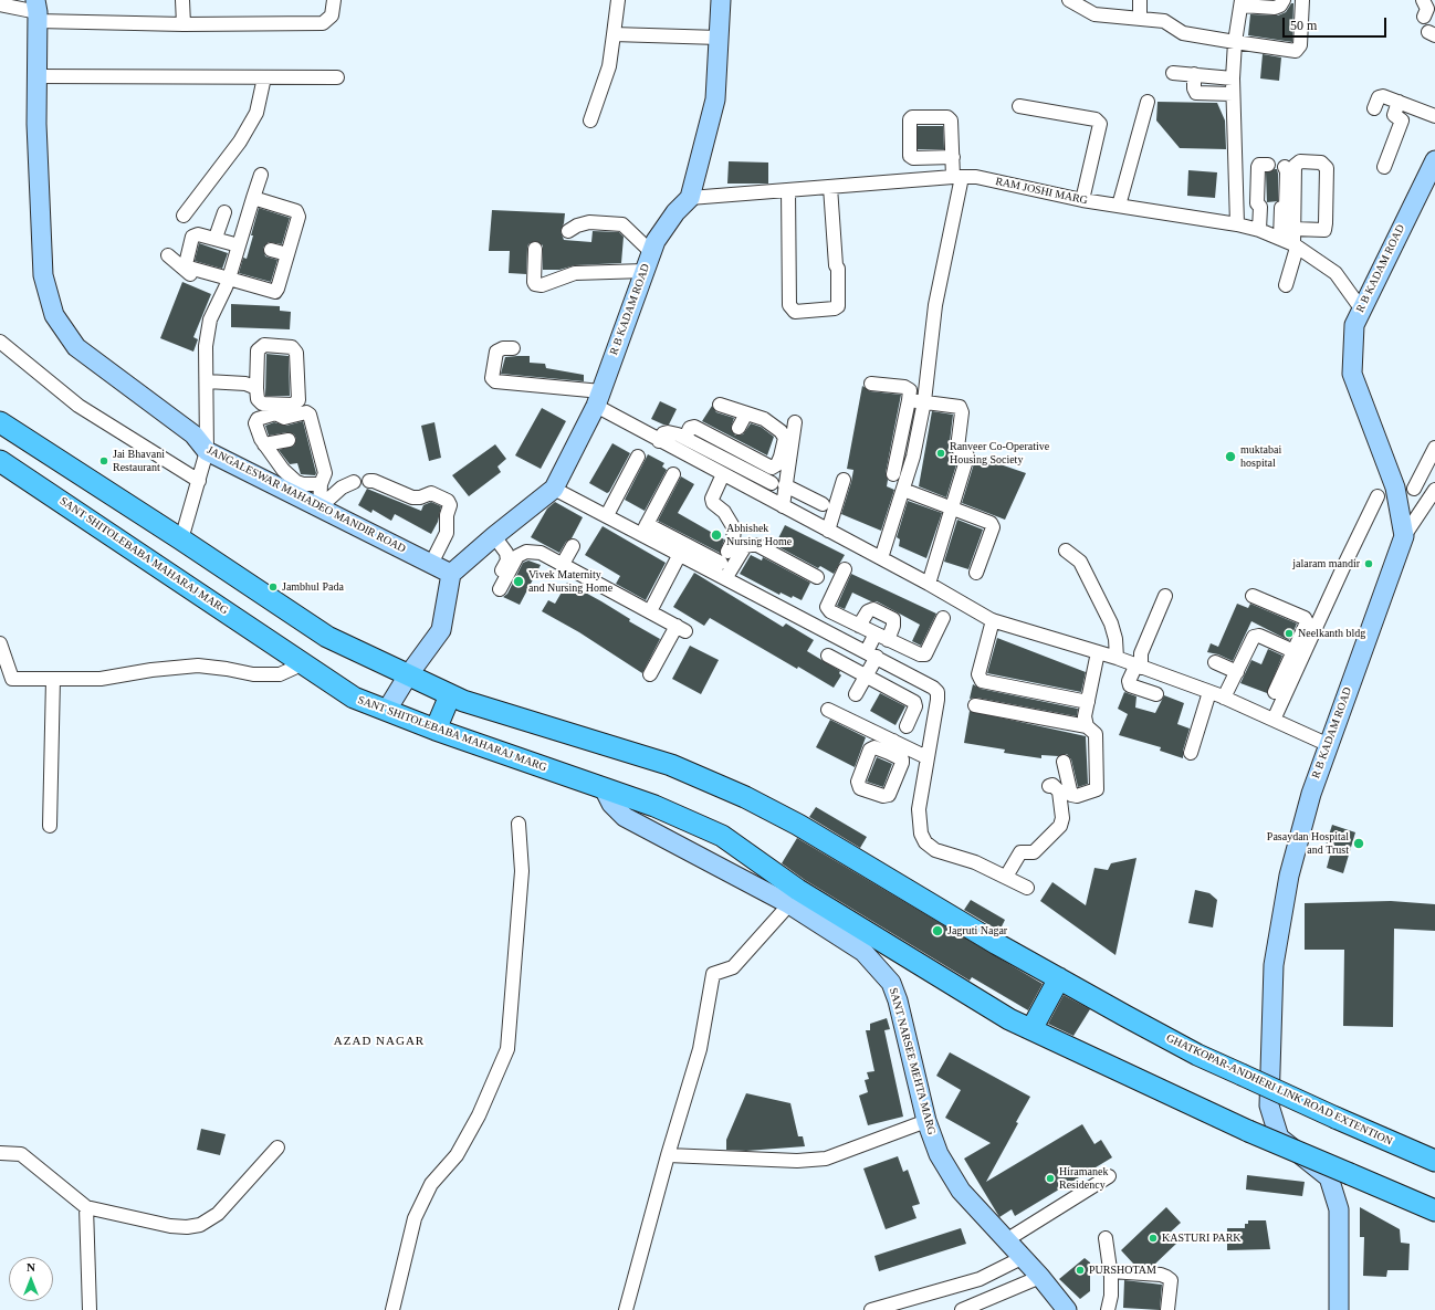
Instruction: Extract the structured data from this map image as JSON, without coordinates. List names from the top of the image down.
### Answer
{
  "streets": {
    "main road": ["SANT SHITOLEBABA MAHARAJ MARG", "GHATKOPAR-ANDHERI LINK ROAD EXTENTION"],
    "street": [
      "RAM JOSHI MARG",
      "R B KADAM ROAD",
      "JANGALESWAR MAHADEO MANDIR ROAD",
      "SANT NARSEE MEHTA MARG"
    ]
  },
  "crossings": [
    ["RAM JOSHI MARG", "R B KADAM ROAD"],
    ["R B KADAM ROAD", "JANGALESWAR MAHADEO MANDIR ROAD"],
    ["SANT SHITOLEBABA MAHARAJ MARG", "SANT NARSEE MEHTA MARG"]
  ],
  "districts": ["AZAD NAGAR"],
  "places": [
    "Ranveer Co-Operative Housing Society",
    "muktabai hospital",
    "Jai Bhavani Restaurant",
    "Abhishek Nursing Home",
    "jalaram mandir",
    "Vivek Maternity and Nursing Home",
    "Jambhul Pada",
    "Neelkanth bldg",
    "Pasaydan Hospital and Trust",
    "Jagruti Nagar",
    "Hiramanek Residency",
    "KASTURI PARK",
    "PURSHOTAM"
  ],
  "scale_bar": "50 m",
  "north": "top"
}
